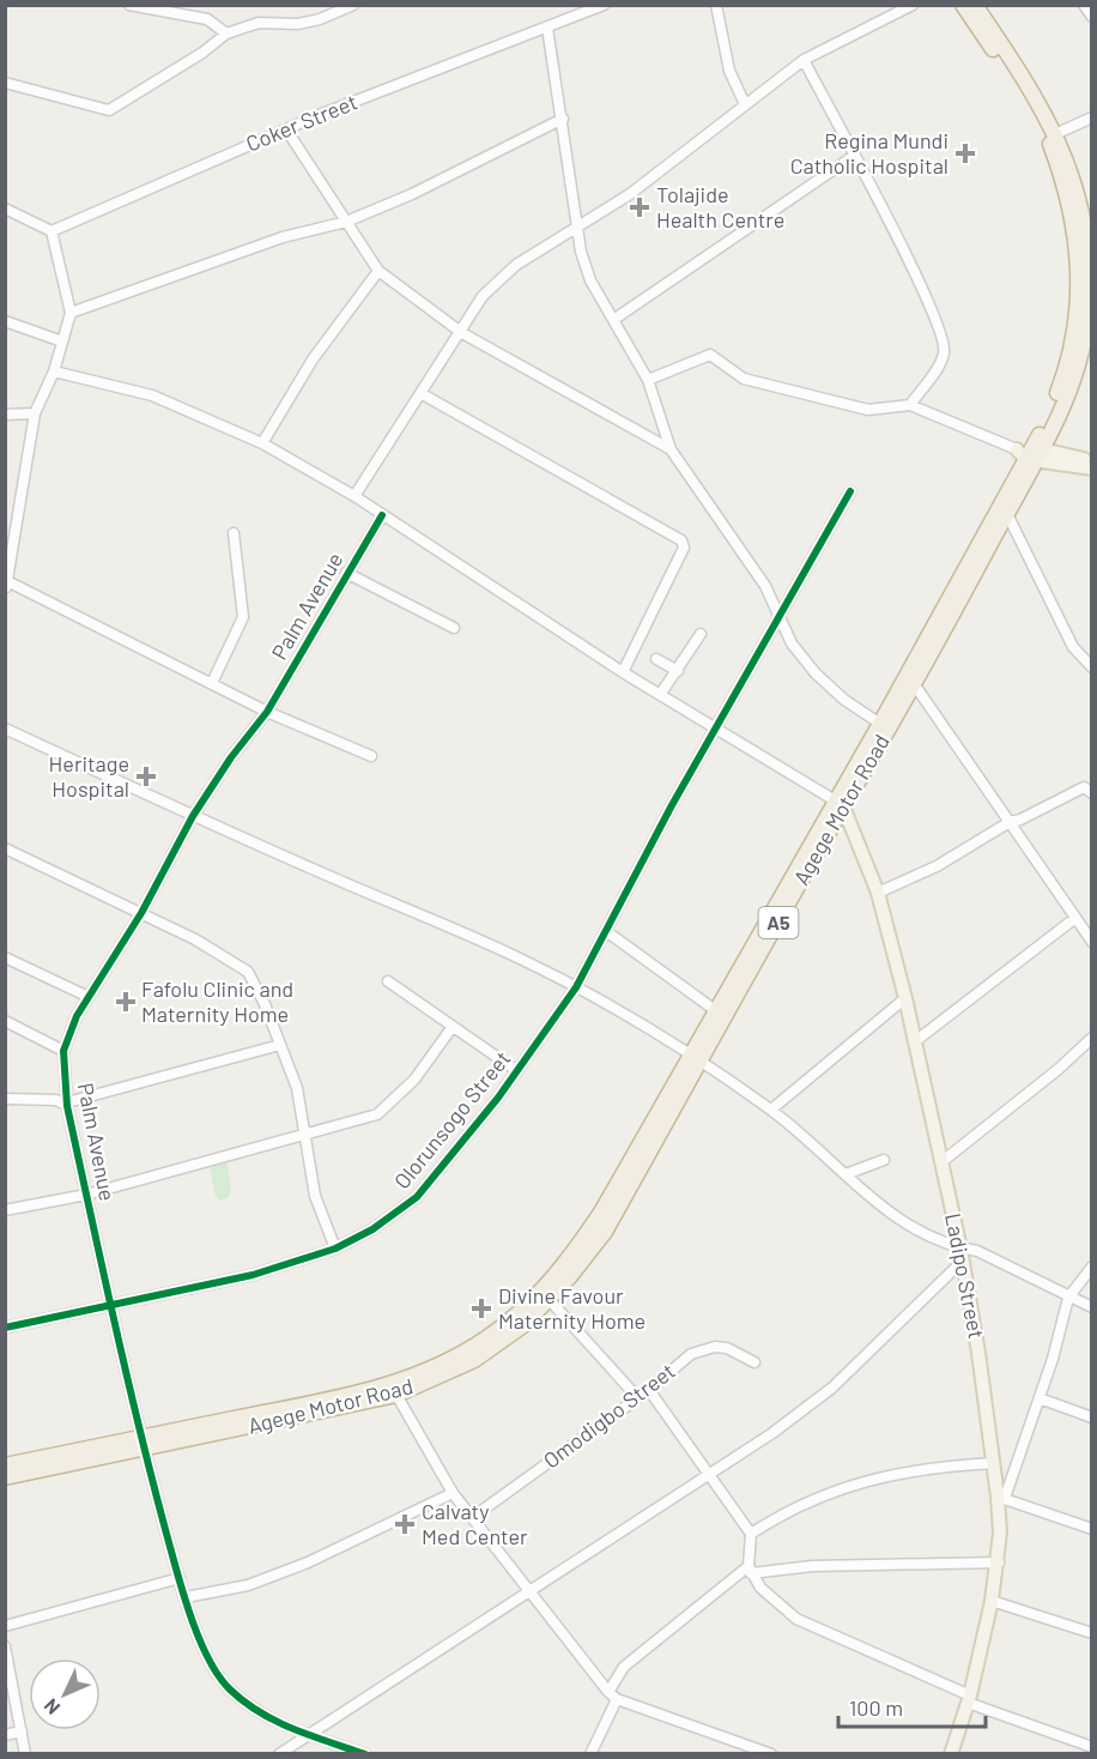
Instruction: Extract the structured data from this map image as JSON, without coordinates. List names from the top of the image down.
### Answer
{
  "streets": {
    "highway": ["Agege Motor Road", "A5"],
    "main road": ["Ladipo Street"],
    "street": [
      "Coker Street",
      "Palm Avenue",
      "Olorunsogo Street",
      "Omodigbo Street"
    ]
  },
  "crossings": [
    ["Palm Avenue", "Agege Motor Road"],
    ["Palm Avenue", "Olorunsogo Street"],
    ["Agege Motor Road", "Ladipo Street"]
  ],
  "places": {
    "health": [
      "Regina Mundi Catholic Hospital",
      "Tolajide Health Centre",
      "Heritage Hospital",
      "Fafolu Clinic and Maternity Home",
      "Divine Favour Maternity Home",
      "Calvaty Med Center"
    ]
  },
  "scale_bar": "100 m",
  "north": "bottom left"
}
